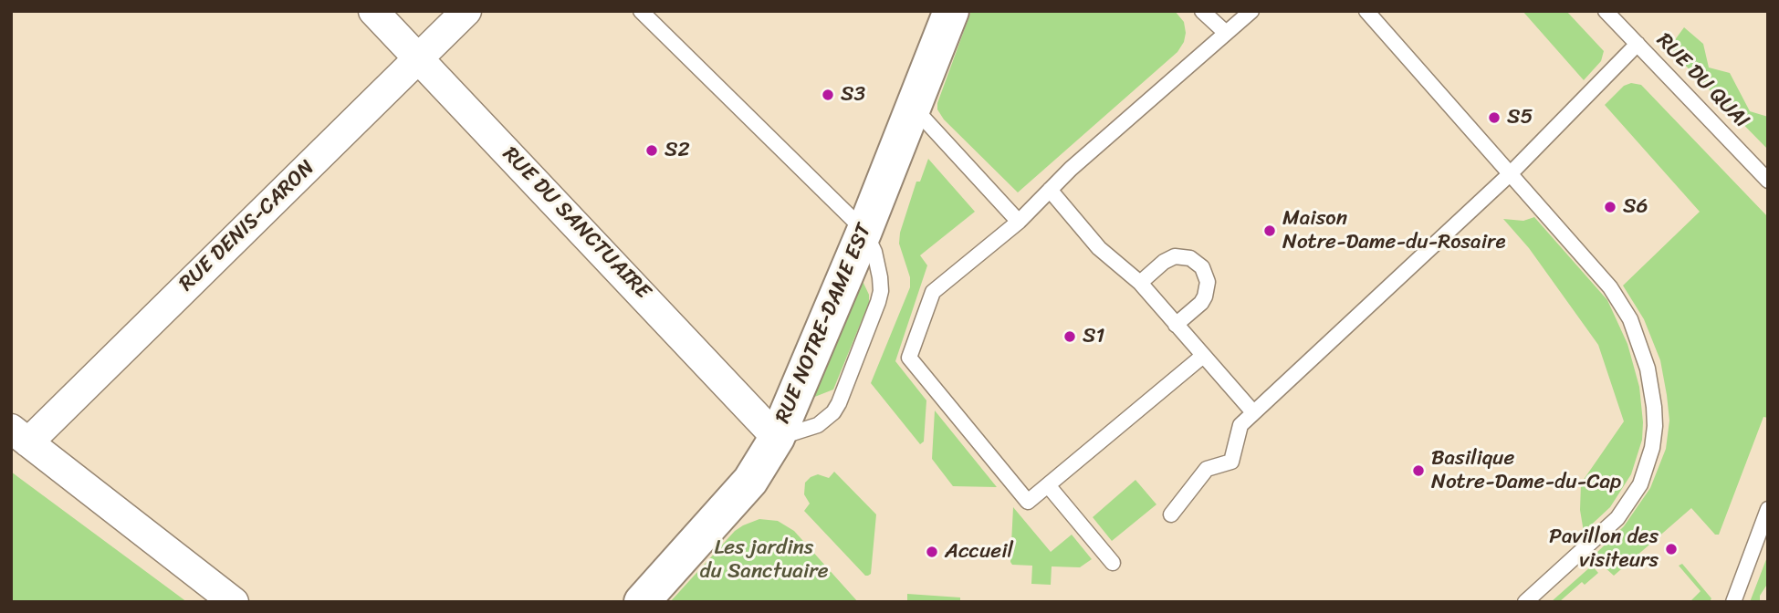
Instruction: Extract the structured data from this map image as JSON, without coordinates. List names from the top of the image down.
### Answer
{
  "streets": {
    "street": ["RUE DU SANCTUAIRE", "RUE DENIS-CARON", "RUE NOTRE-DAME EST"],
    "lane": ["RUE DU QUAI"]
  },
  "crossings": [
    ["RUE DU SANCTUAIRE", "RUE DENIS-CARON"],
    ["RUE DU SANCTUAIRE", "RUE NOTRE-DAME EST"]
  ],
  "parks": ["Les jardins du Sanctuaire"],
  "places": [
    "S3",
    "S5",
    "S2",
    "S6",
    "Maison Notre-Dame-du-Rosaire",
    "S1",
    "Basilique Notre-Dame-du-Cap",
    "Pavillon des visiteurs",
    "Accueil"
  ]
}
